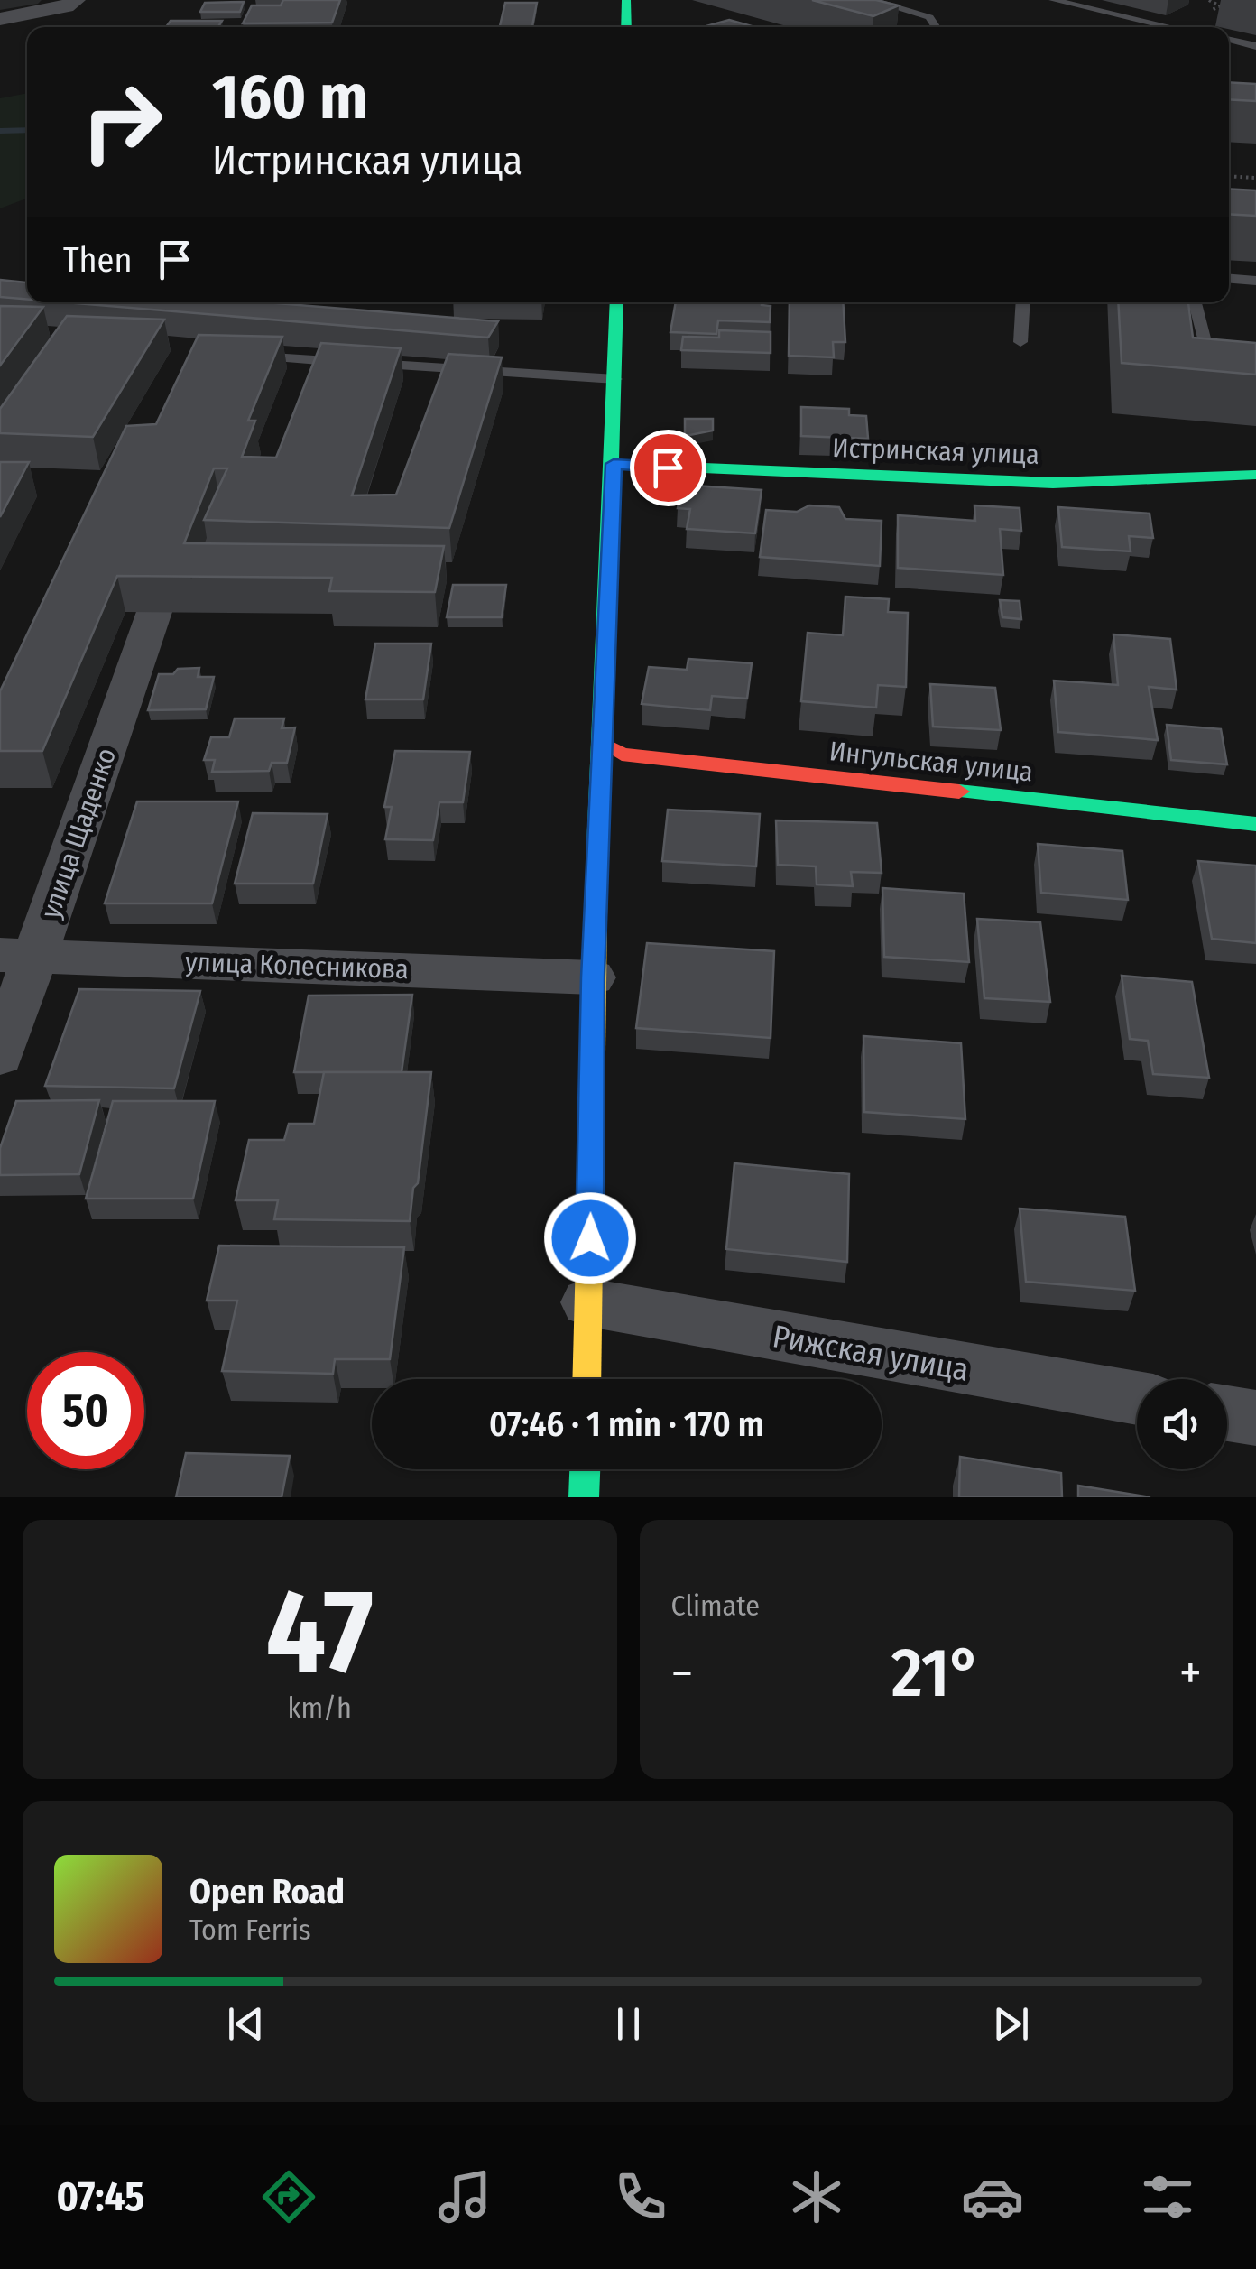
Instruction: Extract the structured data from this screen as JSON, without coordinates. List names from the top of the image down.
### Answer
{
  "streets": {
    "main road": ["Истринская улица", "Ингульская улица"],
    "street": ["улица Щаденко", "улица Колесникова", "Рижская улица"]
  },
  "crossings": [
    ["улица Щаденко", "улица Колесникова"]
  ],
  "page": {
    "turn": ["160 m", "Истринская улица"],
    "then": "Then",
    "limit": "50",
    "trip": "07:46 · 1 min · 170 m",
    "tile": [
      ["47", "km/h"],
      "Climate"
    ],
    "heat": ["−", "21°", "+"],
    "song": ["Open Road", "Tom Ferris"],
    "tabs": "07:45"
  }
}
